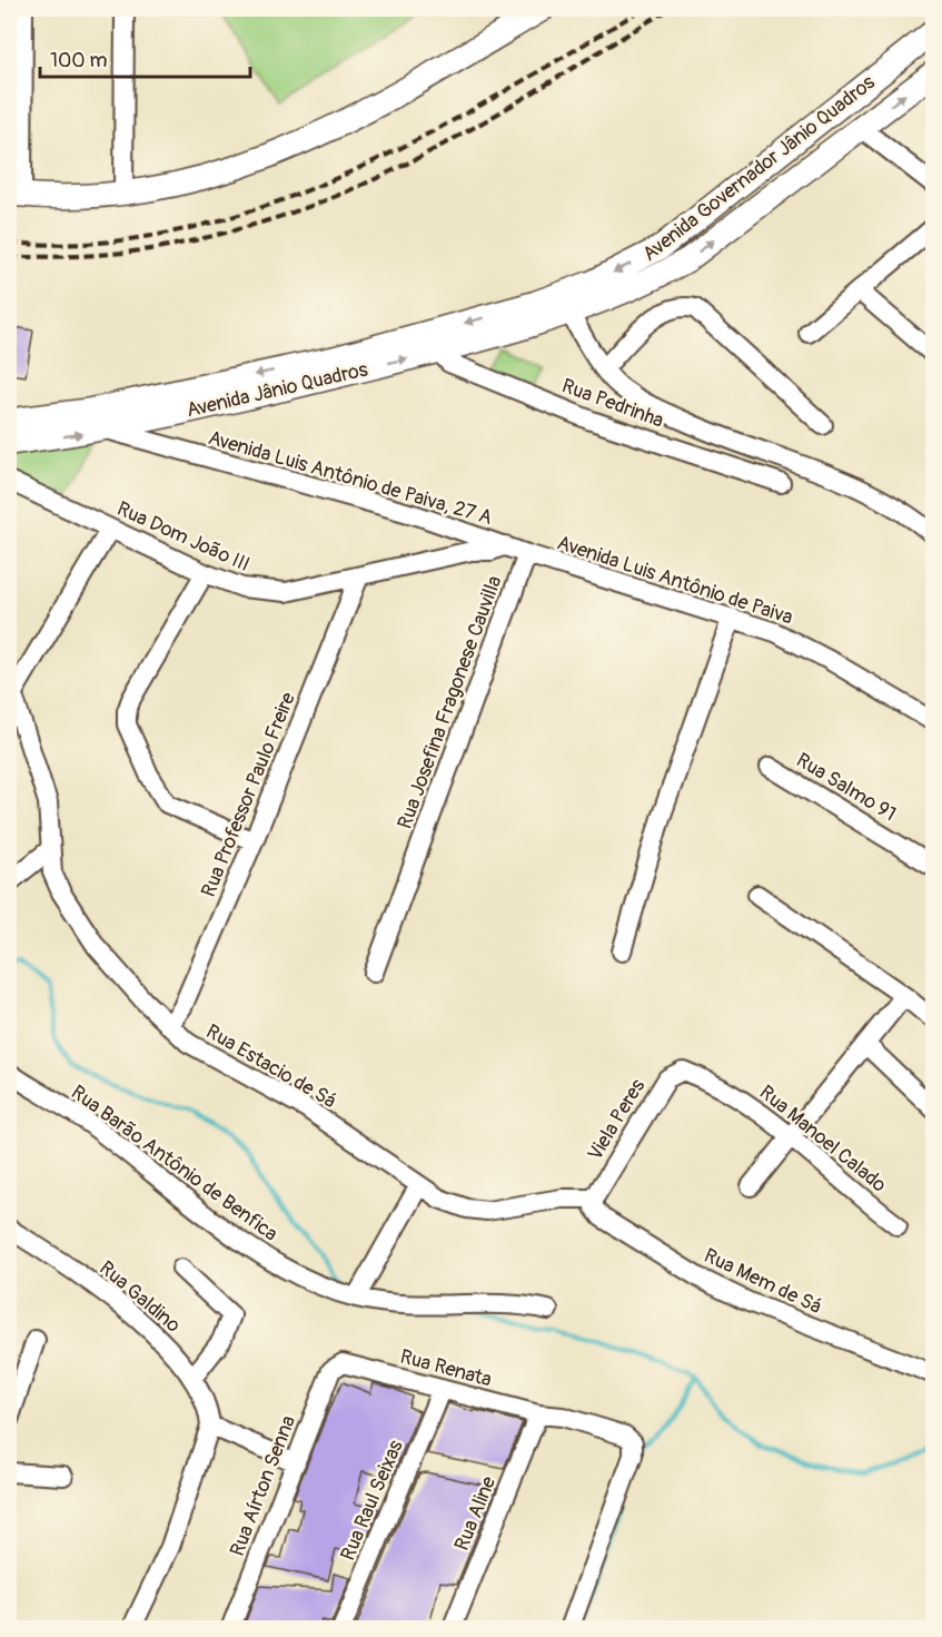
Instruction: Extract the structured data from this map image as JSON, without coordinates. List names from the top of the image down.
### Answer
{
  "streets": {
    "main road": ["Avenida Governador Jânio Quadros", "Avenida Jânio Quadros"],
    "street": [
      "Rua Pedrinha",
      "Avenida Luis Antônio de Paiva, 27 A",
      "Rua Dom João III",
      "Avenida Luis Antônio de Paiva",
      "Rua Josefina Fragonese Cauvilla",
      "Rua Salmo 91",
      "Rua Professor Paulo Freire",
      "Rua Estacio de Sá",
      "Viela Peres",
      "Rua Manoel Calado",
      "Rua Barão Antônio de Benfica",
      "Rua Mem de Sá",
      "Rua Galdino",
      "Rua Renata",
      "Rua Aírton Senna",
      "Rua Raul Seixas",
      "Rua Aline"
    ]
  },
  "crossings": [
    ["Avenida Governador Jânio Quadros", "Avenida Jânio Quadros"],
    ["Avenida Jânio Quadros", "Rua Pedrinha"],
    ["Avenida Jânio Quadros", "Avenida Luis Antônio de Paiva, 27 A"],
    ["Avenida Luis Antônio de Paiva, 27 A", "Rua Dom João III"],
    ["Avenida Luis Antônio de Paiva, 27 A", "Avenida Luis Antônio de Paiva"],
    ["Rua Dom João III", "Avenida Luis Antônio de Paiva"],
    ["Rua Dom João III", "Rua Professor Paulo Freire"],
    ["Avenida Luis Antônio de Paiva", "Rua Josefina Fragonese Cauvilla"],
    ["Rua Professor Paulo Freire", "Rua Estacio de Sá"],
    ["Rua Estacio de Sá", "Viela Peres"],
    ["Rua Estacio de Sá", "Rua Mem de Sá"],
    ["Viela Peres", "Rua Manoel Calado"],
    ["Viela Peres", "Rua Mem de Sá"],
    ["Rua Renata", "Rua Aírton Senna"],
    ["Rua Renata", "Rua Raul Seixas"],
    ["Rua Renata", "Rua Aline"]
  ],
  "scale_bar": "100 m"
}
